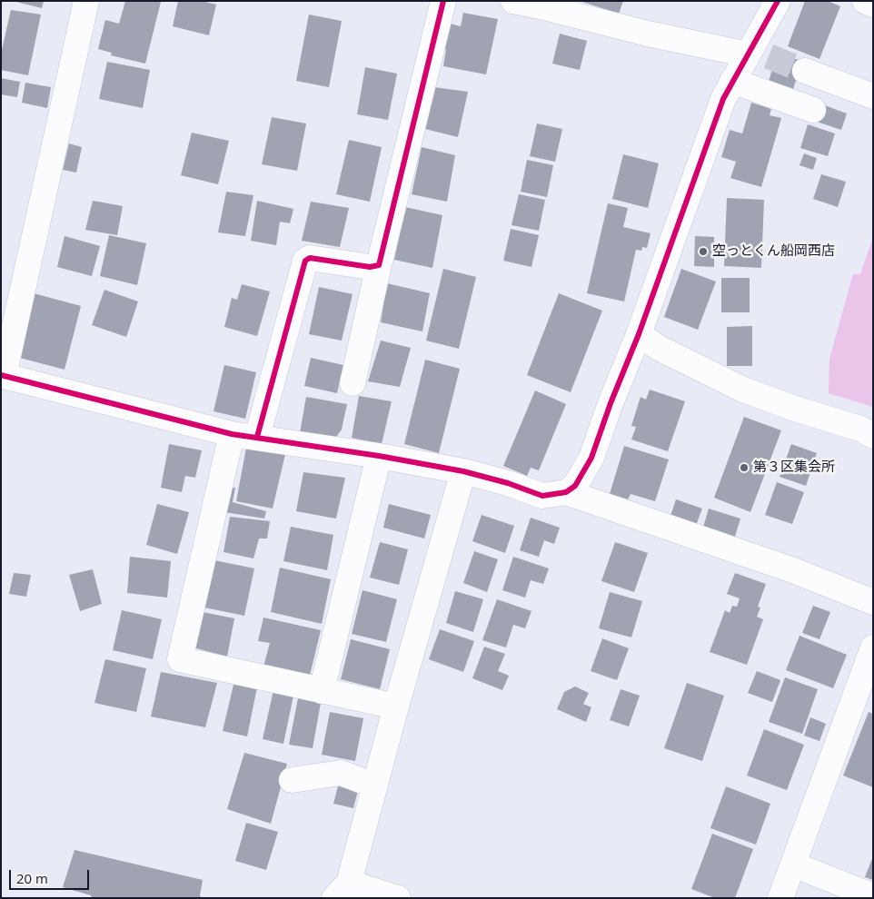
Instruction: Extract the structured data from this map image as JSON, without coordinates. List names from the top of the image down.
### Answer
{
  "places": ["空っとくん船岡西店", "第３区集会所"],
  "scale_bar": "20 m"
}
